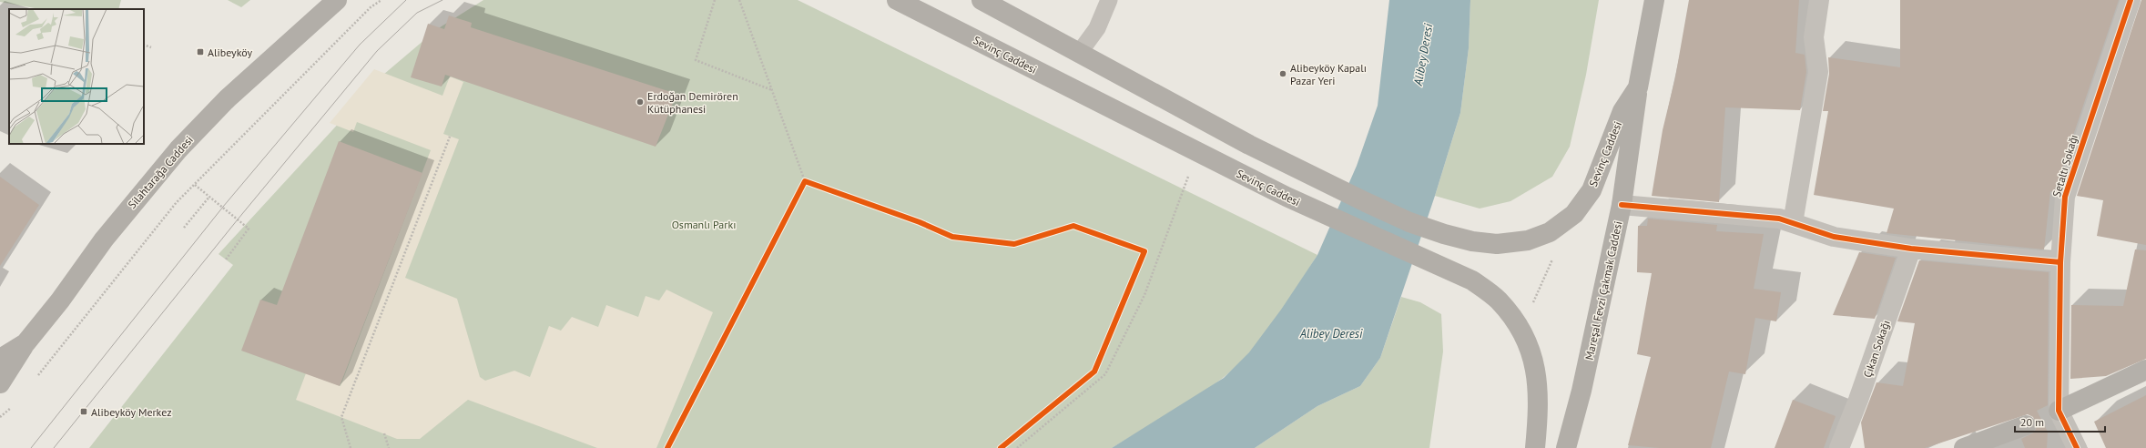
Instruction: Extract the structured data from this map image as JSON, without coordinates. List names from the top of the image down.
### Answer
{
  "streets": {
    "main road": ["Sevinç Caddesi", "Silahtarağa Caddesi", "Mareşal Fevzi Çakmak Caddesi"],
    "street": ["Setaltı Sokağı", "Çıkan Sokağı"]
  },
  "crossings": [
    ["Sevinç Caddesi", "Mareşal Fevzi Çakmak Caddesi"]
  ],
  "water": ["Alibey Deresi"],
  "parks": ["Osmanlı Parkı"],
  "places": {
    "transit": ["Alibeyköy", "Alibeyköy Merkez"],
    "other": ["Alibeyköy Kapalı Pazar Yeri", "Erdoğan Demirören Kütüphanesi"]
  },
  "scale_bar": "20 m"
}
